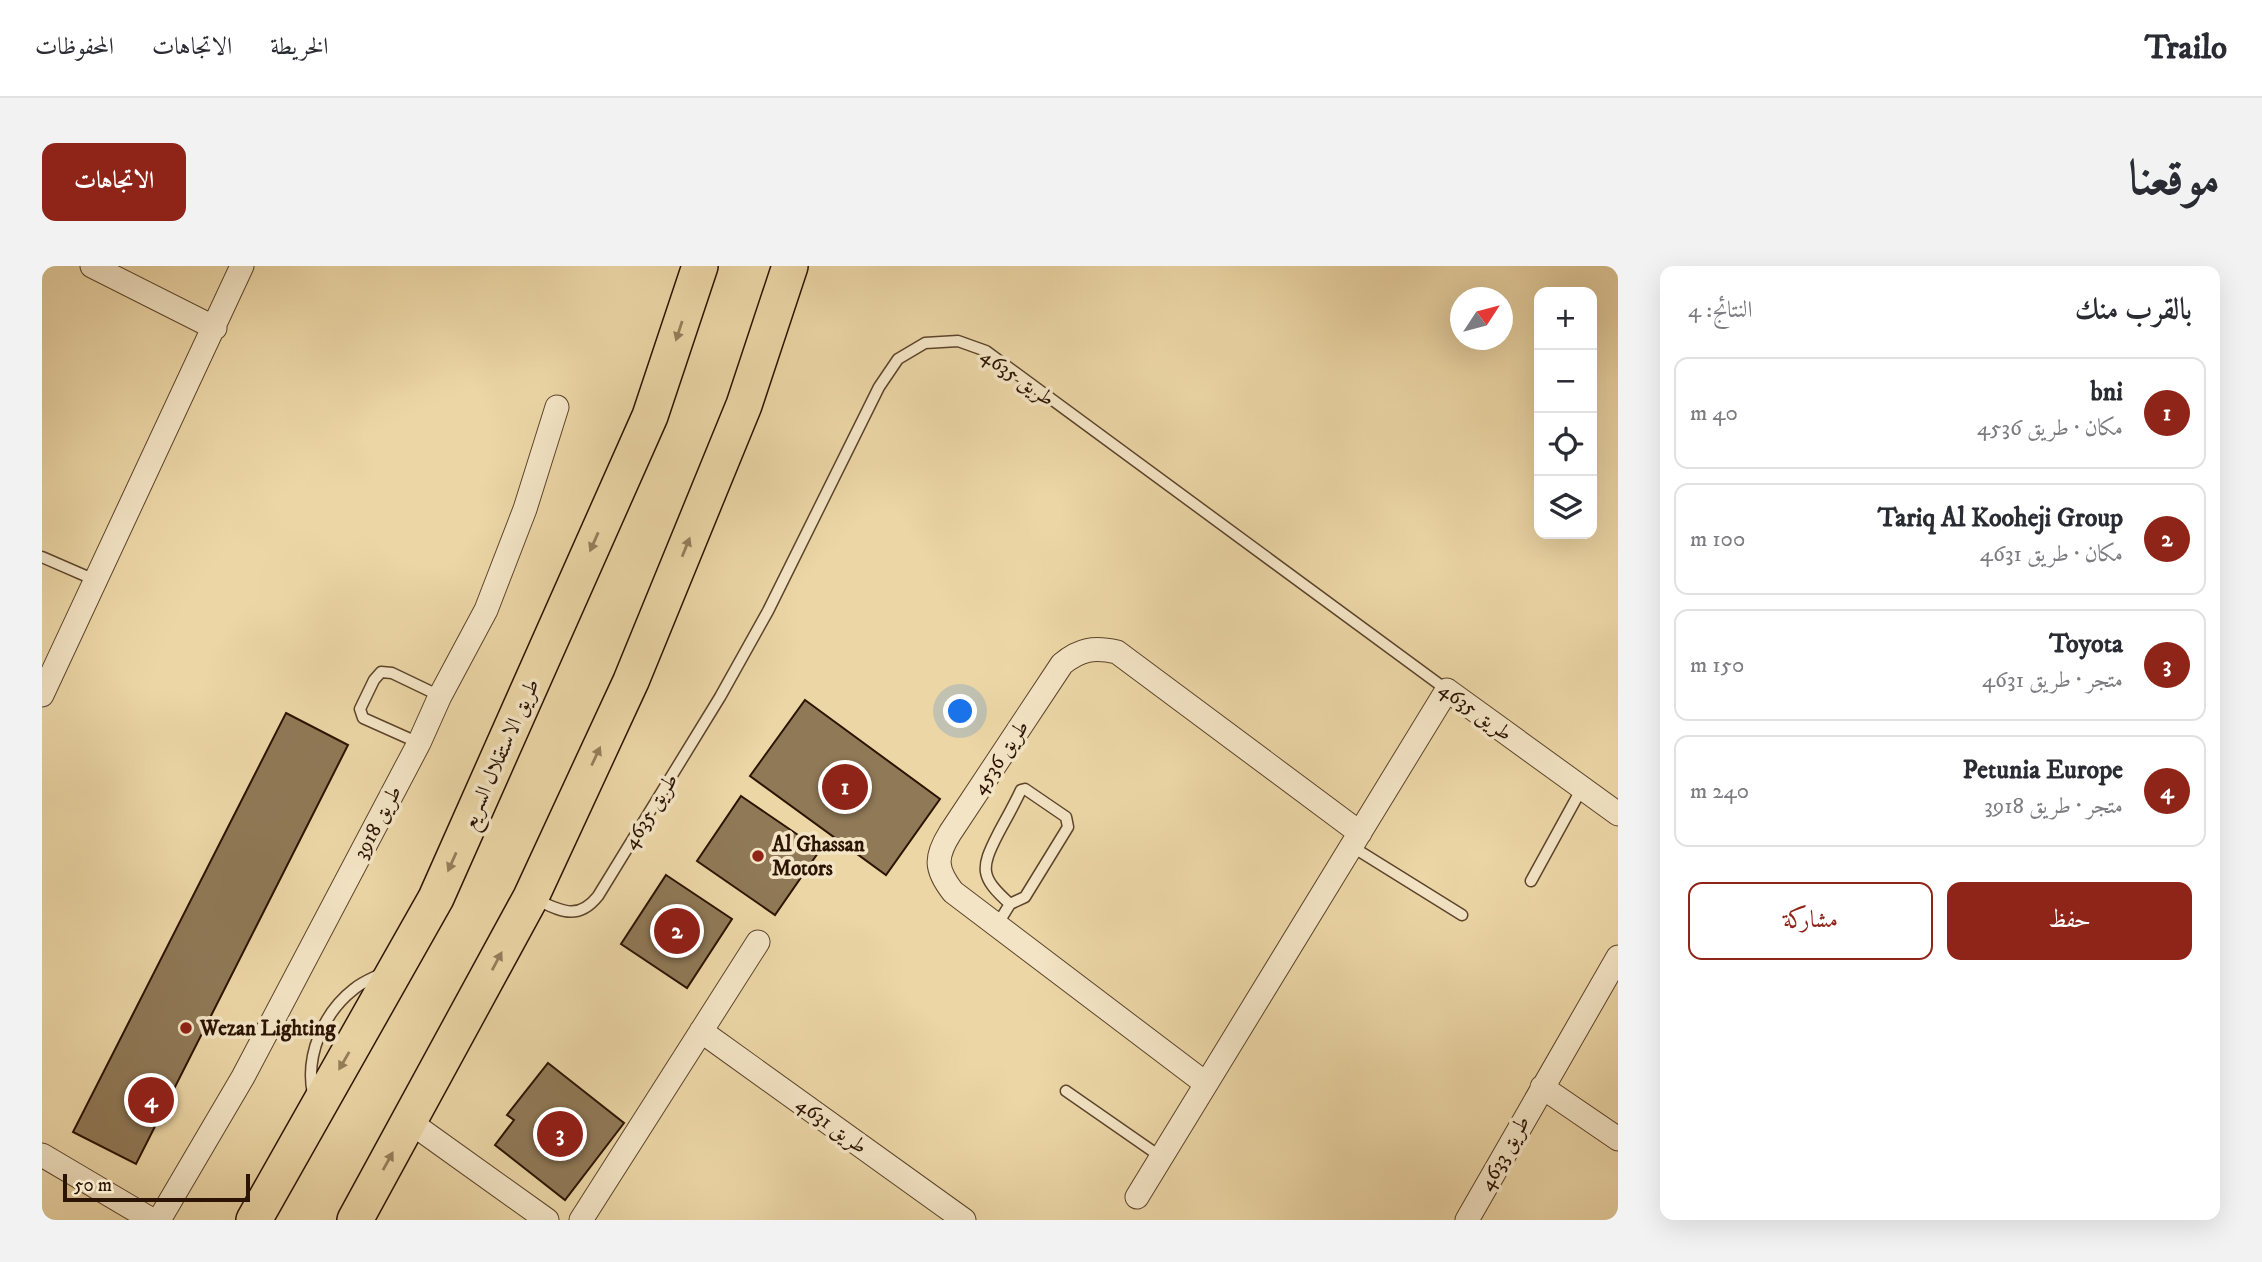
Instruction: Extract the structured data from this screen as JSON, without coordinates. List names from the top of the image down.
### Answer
{
  "streets": {
    "main road": ["طريق الاستقلال السريع"],
    "street": [
      "طريق 4635",
      "طريق 4536",
      "طريق 3918",
      "طريق 4631",
      "طريق 4633"
    ]
  },
  "places": ["Al Ghassan Motors", "Wezan Lighting"],
  "scale_bar": "50 m",
  "north": "top right",
  "page": {
    "header": "Trailo",
    "nav": ["الخريطة", "الاتجاهات", "المحفوظات"],
    "title": "موقعنا",
    "buttons": [
      "الاتجاهات",
      ["حفظ", "مشاركة"]
    ],
    "heading": ["بالقرب منك", "النتائج: 4"],
    "map_buttons": ["+", "−"],
    "list": [
      {
        "mark": "1",
        "name": "bni",
        "note": "مكان · طريق 4536",
        "value": "40 m"
      },
      {
        "mark": "2",
        "name": "Tariq Al Kooheji Group",
        "note": "مكان · طريق 4631",
        "value": "100 m"
      },
      {
        "mark": "3",
        "name": "Toyota",
        "note": "متجر · طريق 4631",
        "value": "150 m"
      },
      {
        "mark": "4",
        "name": "Petunia Europe",
        "note": "متجر · طريق 3918",
        "value": "240 m"
      }
    ],
    "pins": [
      "1",
      "2",
      "4",
      "3"
    ],
    "scale": "50 m"
  }
}
